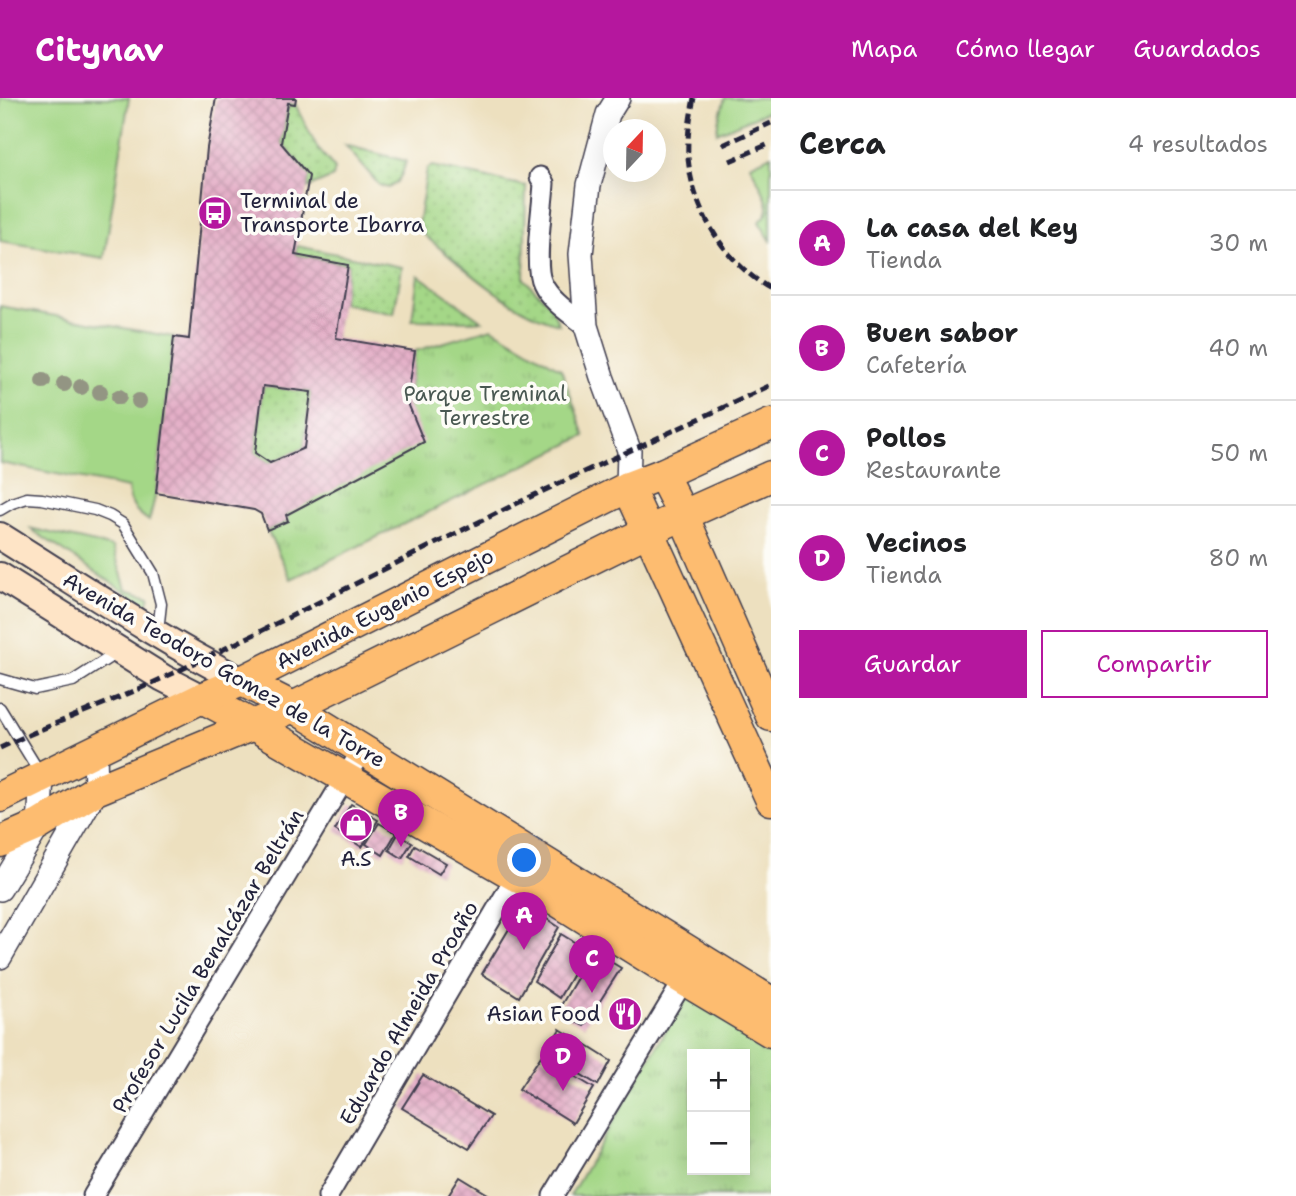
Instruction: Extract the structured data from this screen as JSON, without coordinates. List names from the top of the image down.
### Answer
{
  "streets": {
    "main road": ["Avenida Eugenio Espejo", "Avenida Teodoro Gomez de la Torre"],
    "street": ["Profesor Lucila Benalcázar Beltrán", "Eduardo Almeida Proaño"]
  },
  "crossings": [
    ["Avenida Eugenio Espejo", "Avenida Teodoro Gomez de la Torre"],
    ["Avenida Teodoro Gomez de la Torre", "Profesor Lucila Benalcázar Beltrán"],
    ["Avenida Teodoro Gomez de la Torre", "Eduardo Almeida Proaño"]
  ],
  "parks": ["Parque Treminal Terrestre"],
  "places": {
    "bus stop": ["Terminal de Transporte Ibarra"],
    "shop": ["A.S"],
    "restaurant": ["Asian Food"]
  },
  "north": "top",
  "page": {
    "header": "Citynav",
    "nav": ["Mapa", "Cómo llegar", "Guardados"],
    "heading": ["Cerca", "4 resultados"],
    "list": [
      {
        "mark": "A",
        "name": "La casa del Key",
        "note": "Tienda",
        "value": "30 m"
      },
      {
        "mark": "B",
        "name": "Buen sabor",
        "note": "Cafetería",
        "value": "40 m"
      },
      {
        "mark": "C",
        "name": "Pollos",
        "note": "Restaurante",
        "value": "50 m"
      },
      {
        "mark": "D",
        "name": "Vecinos",
        "note": "Tienda",
        "value": "80 m"
      }
    ],
    "buttons": ["Guardar", "Compartir"],
    "pins": [
      "B",
      "A",
      "C",
      "D"
    ],
    "map_buttons": ["+", "−"]
  }
}
